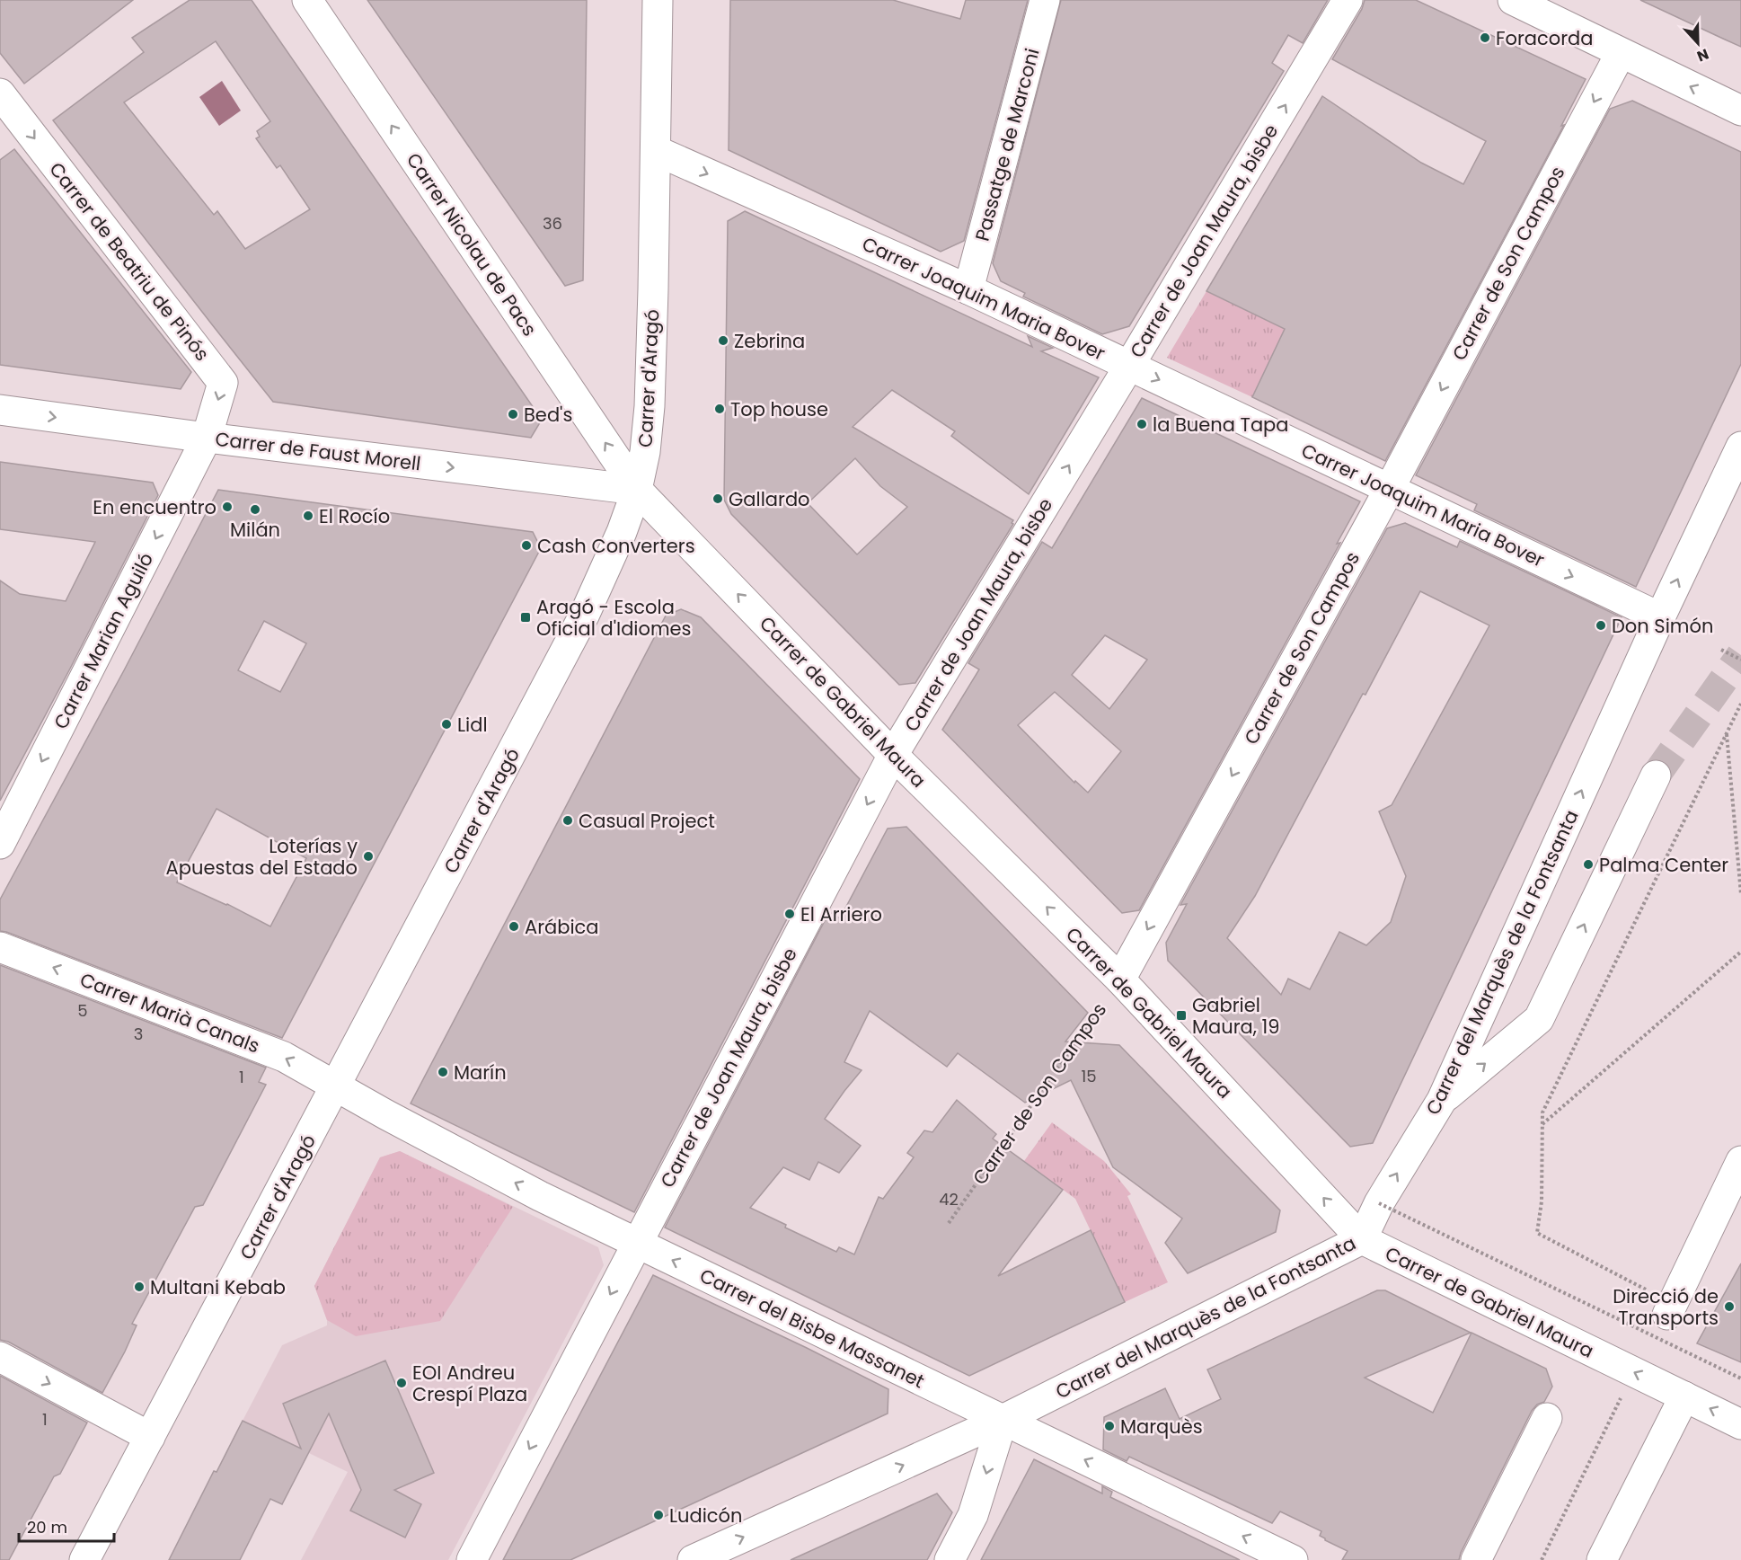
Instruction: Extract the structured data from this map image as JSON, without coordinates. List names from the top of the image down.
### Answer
{
  "streets": {
    "street": [
      "Passatge de Marconi",
      "Carrer de Joan Maura, bisbe",
      "Carrer Nicolau de Pacs",
      "Carrer de Beatriu de Pinós",
      "Carrer de Son Campos",
      "Carrer Joaquim Maria Bover",
      "Carrer d'Aragó",
      "Carrer de Faust Morell",
      "Carrer Marian Aguiló",
      "Carrer de Gabriel Maura",
      "Carrer del Marquès de la Fontsanta",
      "Carrer Marià Canals",
      "Carrer del Bisbe Massanet"
    ]
  },
  "crossings": [
    ["Passatge de Marconi", "Carrer Joaquim Maria Bover"],
    ["Carrer de Joan Maura, bisbe", "Carrer Joaquim Maria Bover"],
    ["Carrer de Joan Maura, bisbe", "Carrer de Gabriel Maura"],
    ["Carrer de Joan Maura, bisbe", "Carrer del Bisbe Massanet"],
    ["Carrer Nicolau de Pacs", "Carrer d'Aragó"],
    ["Carrer Nicolau de Pacs", "Carrer de Faust Morell"],
    ["Carrer Nicolau de Pacs", "Carrer de Gabriel Maura"],
    ["Carrer de Beatriu de Pinós", "Carrer de Faust Morell"],
    ["Carrer de Beatriu de Pinós", "Carrer Marian Aguiló"],
    ["Carrer de Son Campos", "Carrer Joaquim Maria Bover"],
    ["Carrer de Son Campos", "Carrer de Gabriel Maura"],
    ["Carrer Joaquim Maria Bover", "Carrer d'Aragó"],
    ["Carrer Joaquim Maria Bover", "Carrer del Marquès de la Fontsanta"],
    ["Carrer d'Aragó", "Carrer de Faust Morell"],
    ["Carrer d'Aragó", "Carrer de Gabriel Maura"],
    ["Carrer d'Aragó", "Carrer Marià Canals"],
    ["Carrer d'Aragó", "Carrer del Bisbe Massanet"],
    ["Carrer de Faust Morell", "Carrer Marian Aguiló"],
    ["Carrer de Faust Morell", "Carrer de Gabriel Maura"],
    ["Carrer de Gabriel Maura", "Carrer del Marquès de la Fontsanta"],
    ["Carrer del Marquès de la Fontsanta", "Carrer del Bisbe Massanet"],
    ["Carrer Marià Canals", "Carrer del Bisbe Massanet"]
  ],
  "one_way": [
    "Carrer Nicolau de Pacs",
    "Carrer de Beatriu de Pinós",
    "Carrer de Son Campos",
    "Carrer Joaquim Maria Bover",
    "Carrer de Faust Morell",
    "Carrer Marian Aguiló",
    "Carrer de Gabriel Maura",
    "Carrer Marià Canals",
    "Carrer del Bisbe Massanet"
  ],
  "places": {
    "other": [
      "Foracorda",
      "Zebrina",
      "Top house",
      "Bed's",
      "la Buena Tapa",
      "Gallardo",
      "En encuentro",
      "Milán",
      "El Rocío",
      "Cash Converters",
      "Don Simón",
      "Lidl",
      "Casual Project",
      "Loterías y Apuestas del Estado",
      "Palma Center",
      "El Arriero",
      "Arábica",
      "Marín",
      "Multani Kebab",
      "Direcció de Transports",
      "EOI Andreu Crespí Plaza",
      "Marquès",
      "Ludicón"
    ],
    "transit": ["Aragó - Escola Oficial d'Idiomes", "Gabriel Maura, 19"]
  },
  "house_numbers": [
    "36",
    "5",
    "3",
    "15",
    "1",
    "42",
    "1"
  ],
  "scale_bar": "20 m",
  "north": "bottom"
}
